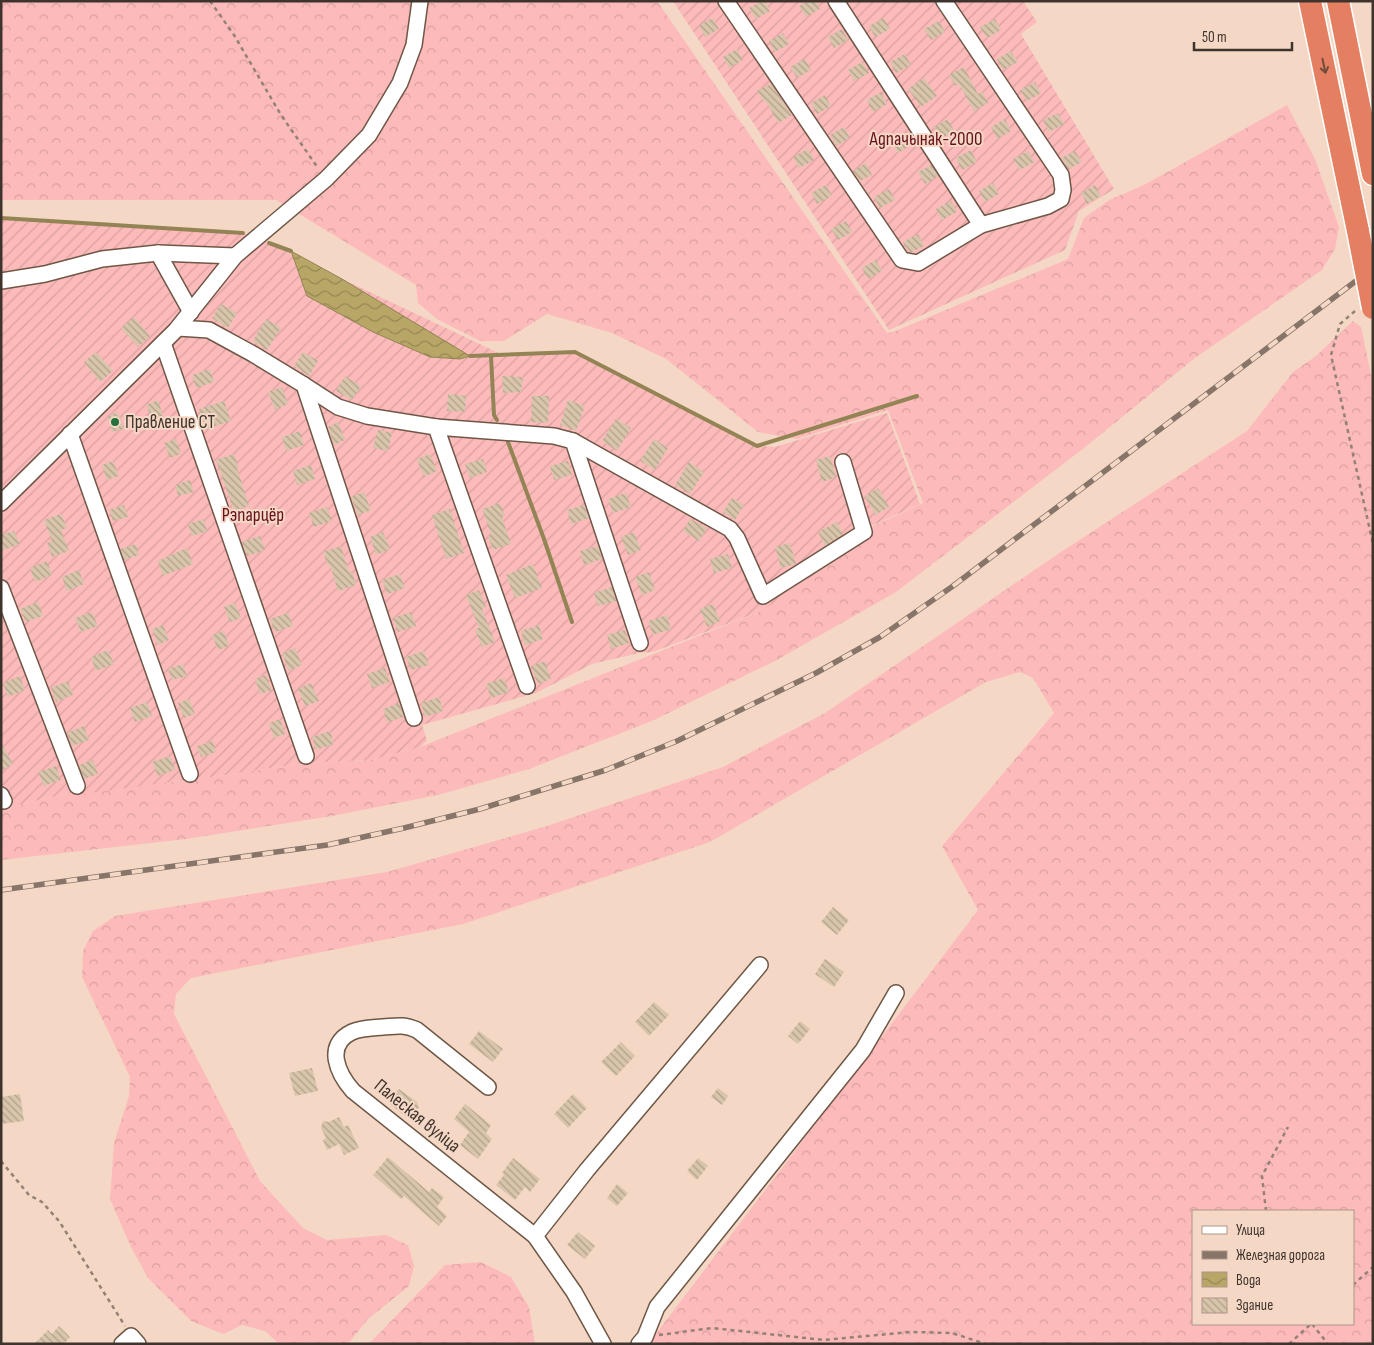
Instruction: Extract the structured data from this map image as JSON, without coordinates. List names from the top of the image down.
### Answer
{
  "streets": {
    "street": ["Палеская вуліца"]
  },
  "parks": ["Адпачынак-2000", "Рэпарцёр"],
  "places": ["Правление СТ"],
  "legend": [
    "Улица",
    "Железная дорога",
    "Вода",
    "Здание"
  ],
  "scale_bar": "50 m"
}
